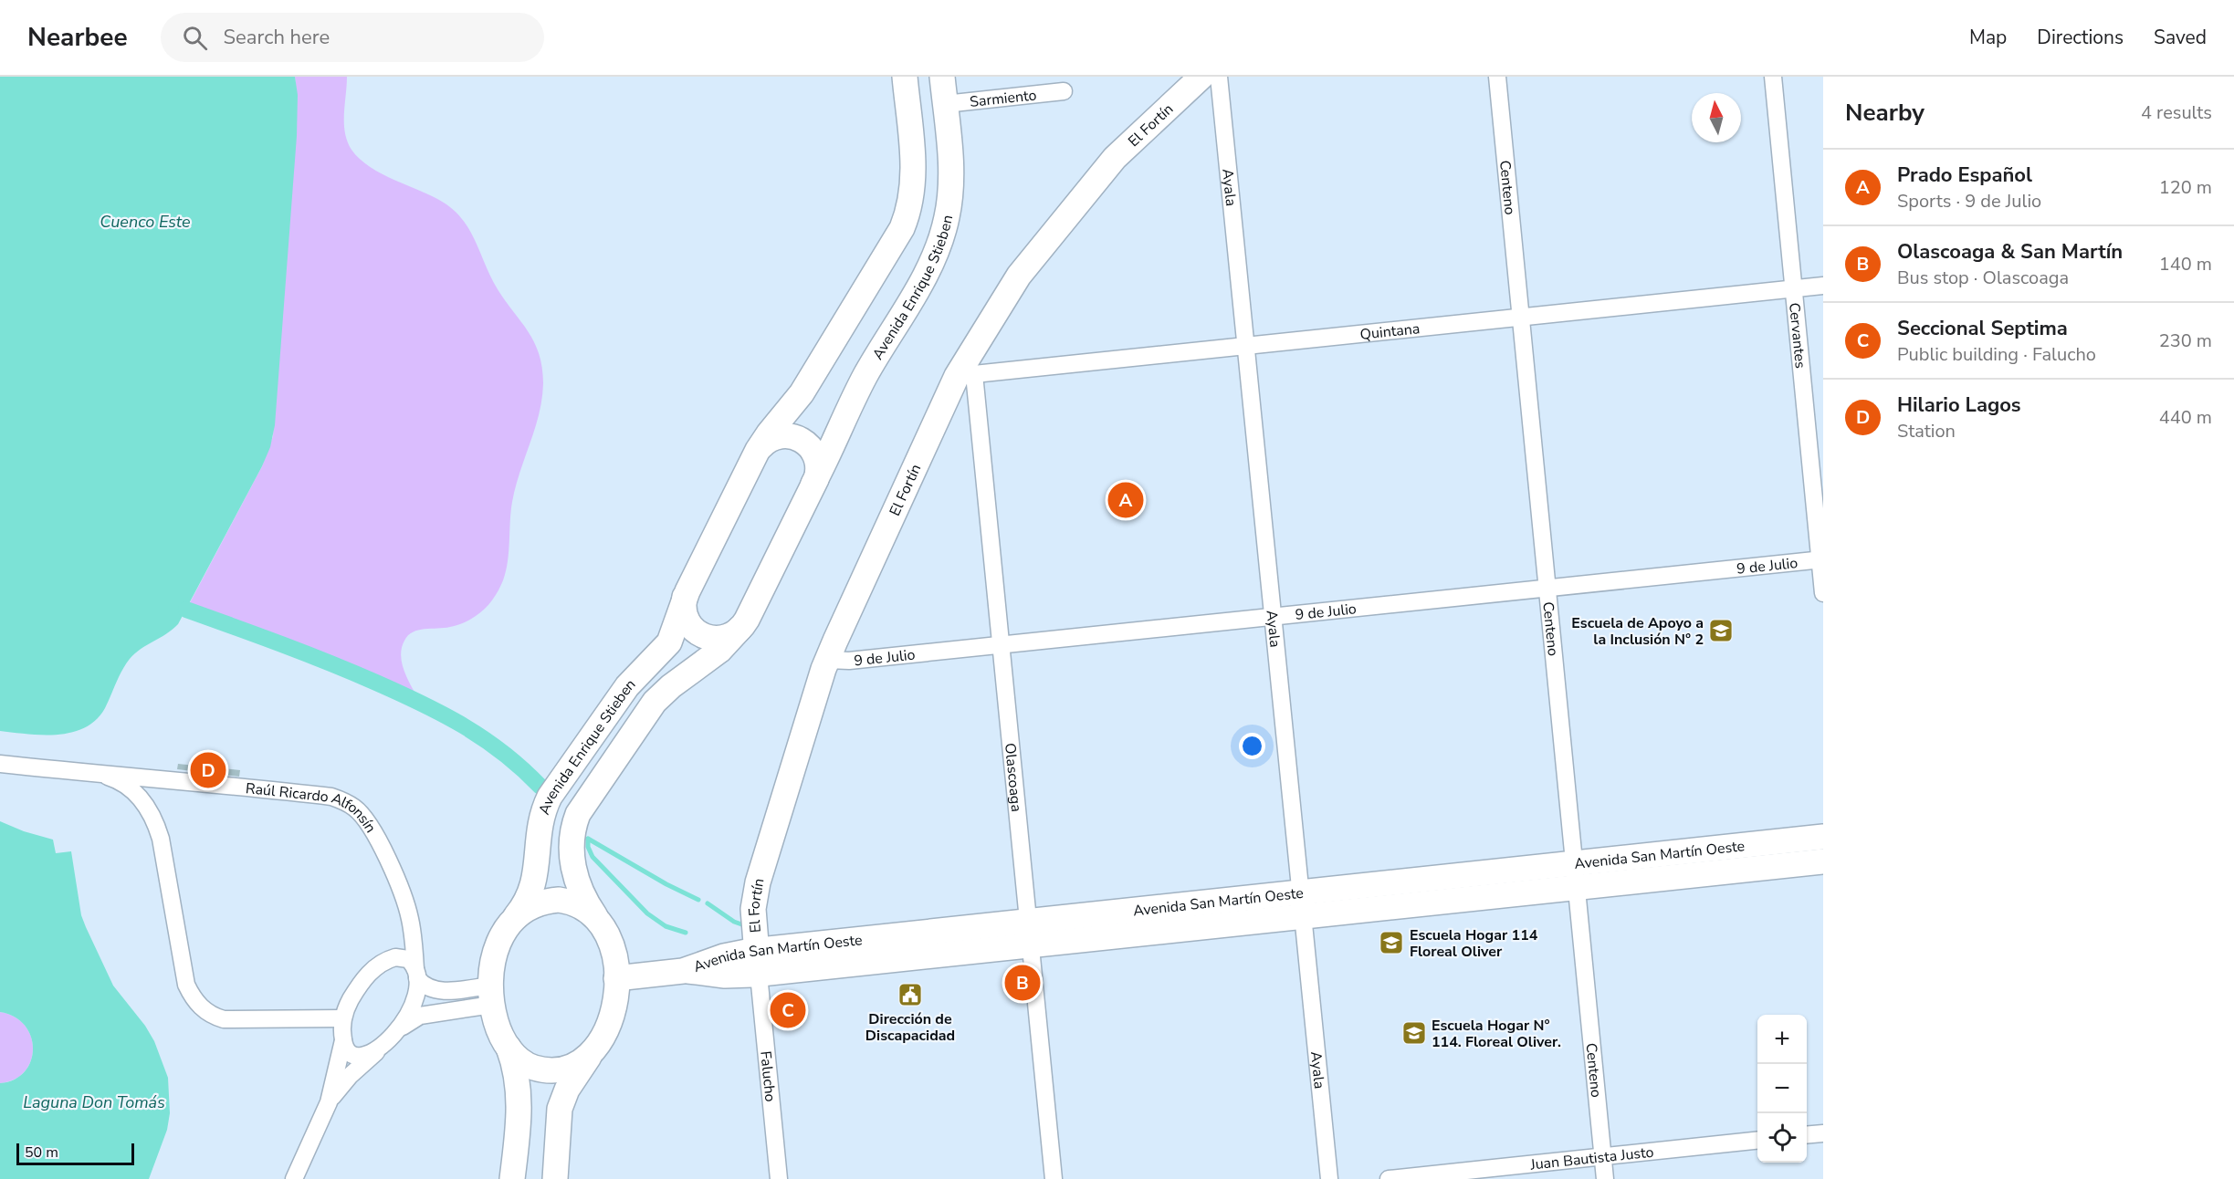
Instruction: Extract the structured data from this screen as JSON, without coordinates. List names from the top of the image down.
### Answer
{
  "streets": {
    "main road": ["El Fortín", "Avenida Enrique Stieben", "Avenida San Martín Oeste"],
    "street": [
      "Sarmiento",
      "Ayala",
      "Centeno",
      "Quintana",
      "Cervantes",
      "9 de Julio",
      "Olascoaga",
      "Raúl Ricardo Alfonsín",
      "Falucho",
      "Juan Bautista Justo"
    ]
  },
  "crossings": [
    ["Sarmiento", "Avenida Enrique Stieben"],
    ["El Fortín", "Quintana"],
    ["El Fortín", "9 de Julio"],
    ["El Fortín", "Olascoaga"],
    ["El Fortín", "Avenida San Martín Oeste"],
    ["El Fortín", "Falucho"],
    ["Ayala", "Quintana"],
    ["Ayala", "9 de Julio"],
    ["Ayala", "Avenida San Martín Oeste"],
    ["Centeno", "Quintana"],
    ["Centeno", "9 de Julio"],
    ["Centeno", "Avenida San Martín Oeste"],
    ["Centeno", "Juan Bautista Justo"],
    ["Avenida Enrique Stieben", "Avenida San Martín Oeste"],
    ["Quintana", "Cervantes"],
    ["Quintana", "Olascoaga"],
    ["Cervantes", "9 de Julio"],
    ["9 de Julio", "Olascoaga"],
    ["Olascoaga", "Avenida San Martín Oeste"],
    ["Avenida San Martín Oeste", "Falucho"]
  ],
  "water": ["Cuenco Este", "Laguna Don Tomás"],
  "places": {
    "school or university": ["Escuela de Apoyo a la Inclusión N° 2", "Escuela Hogar 114 Floreal Oliver", "Escuela Hogar N° 114. Floreal Oliver."],
    "public building": ["Dirección de Discapacidad"]
  },
  "scale_bar": "50 m",
  "north": "top",
  "page": {
    "header": "Nearbee",
    "search": "Search here",
    "nav": ["Map", "Directions", "Saved"],
    "heading": ["Nearby", "4 results"],
    "list": [
      {
        "mark": "A",
        "name": "Prado Español",
        "note": "Sports · 9 de Julio",
        "value": "120 m"
      },
      {
        "mark": "B",
        "name": "Olascoaga & San Martín",
        "note": "Bus stop · Olascoaga",
        "value": "140 m"
      },
      {
        "mark": "C",
        "name": "Seccional Septima",
        "note": "Public building · Falucho",
        "value": "230 m"
      },
      {
        "mark": "D",
        "name": "Hilario Lagos",
        "note": "Station",
        "value": "440 m"
      }
    ],
    "pins": [
      "A",
      "D",
      "B",
      "C"
    ],
    "map_buttons": ["+", "−"],
    "scale": "50 m"
  }
}
